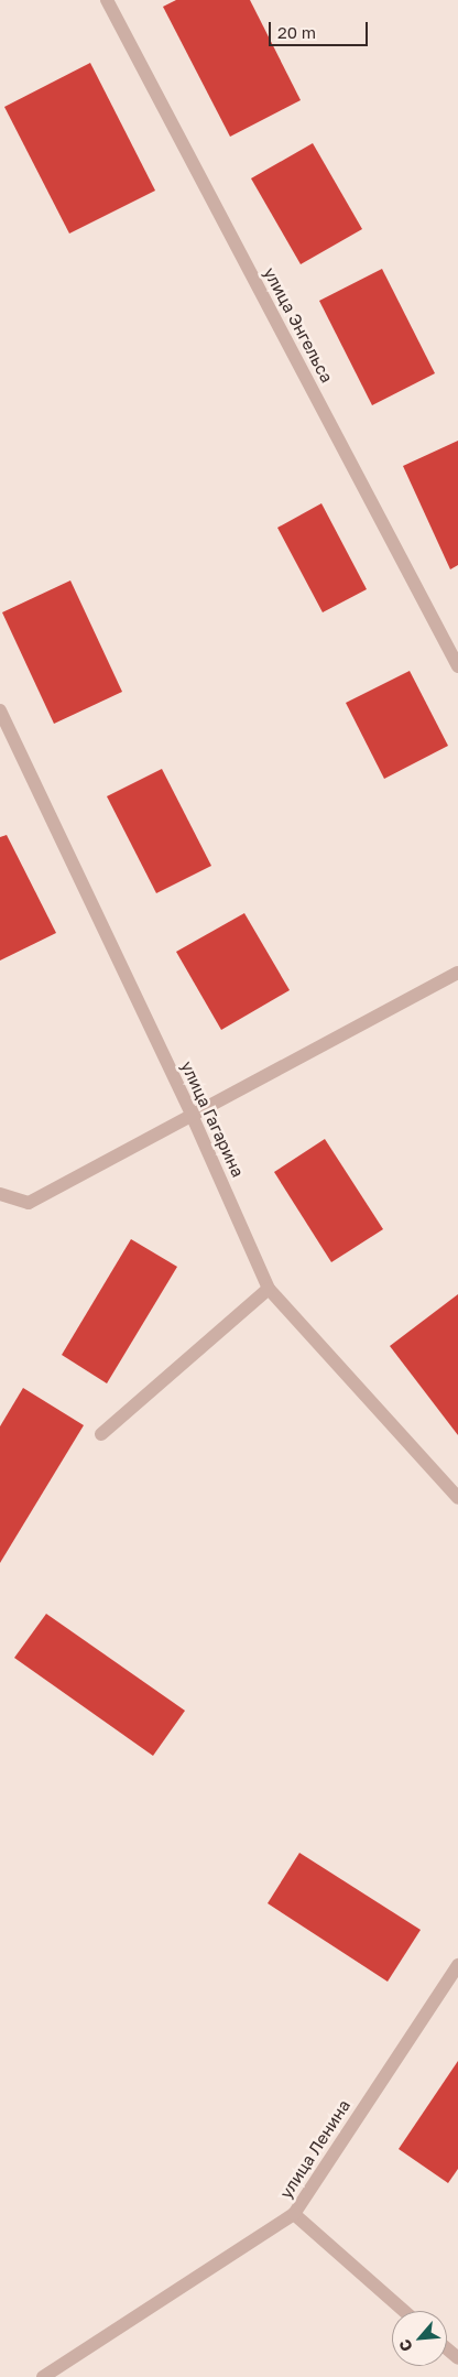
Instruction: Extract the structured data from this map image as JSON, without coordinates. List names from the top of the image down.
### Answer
{
  "streets": {
    "street": ["улица Энгельса", "улица Гагарина", "улица Ленина"]
  },
  "scale_bar": "20 m",
  "north": "bottom left"
}
